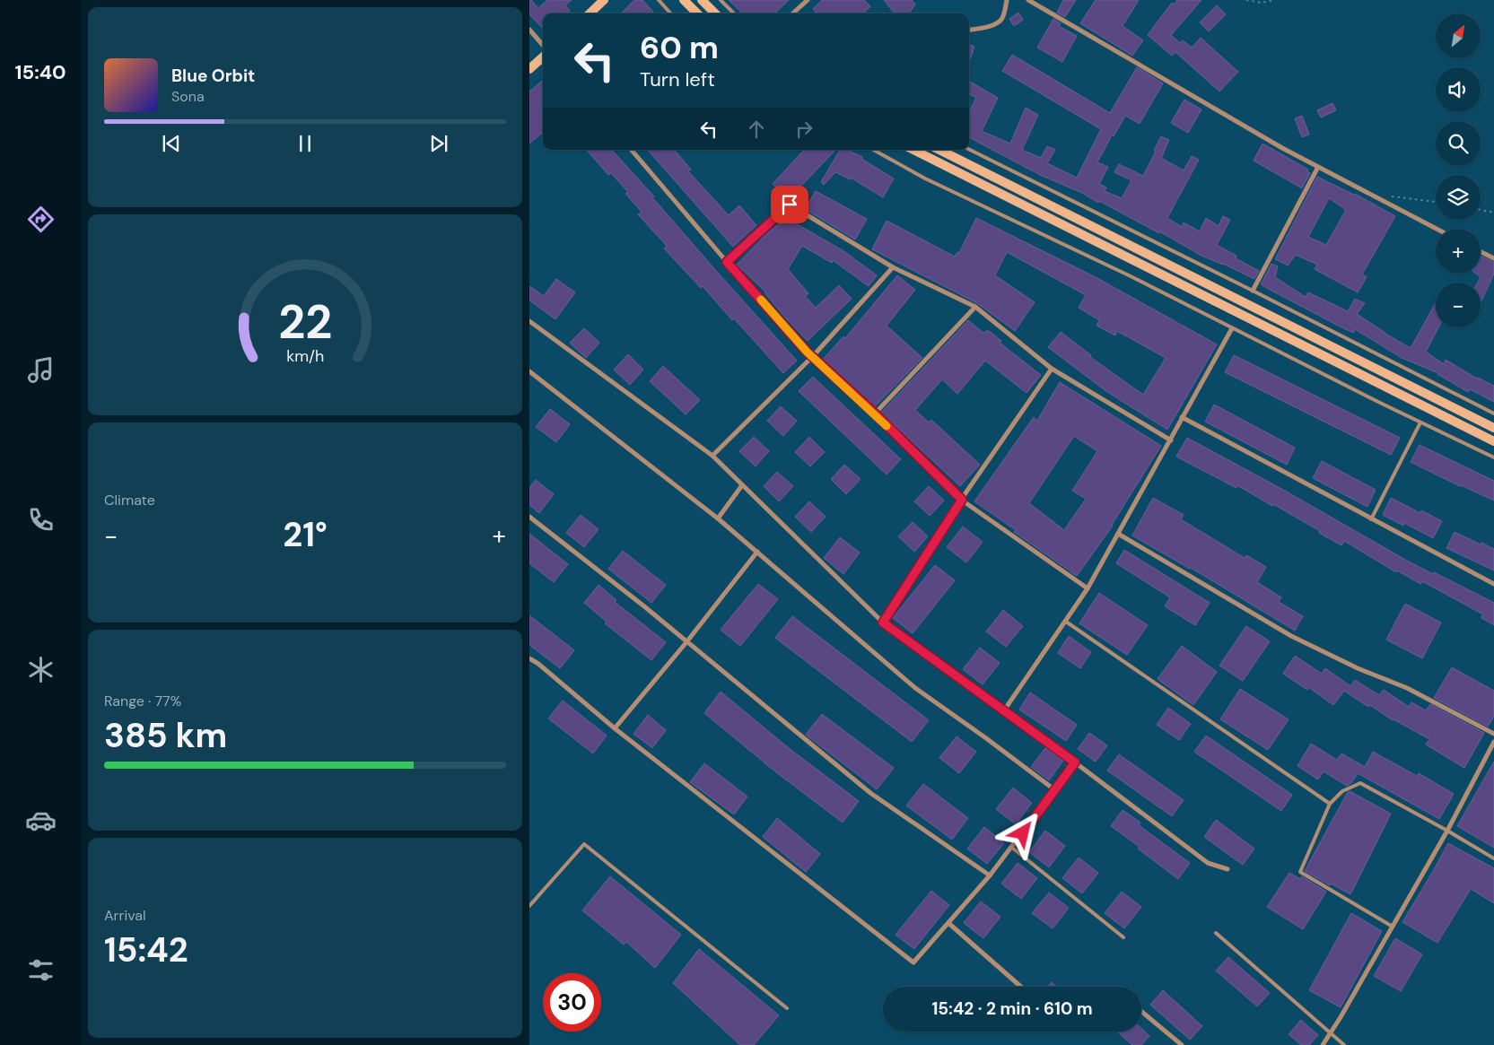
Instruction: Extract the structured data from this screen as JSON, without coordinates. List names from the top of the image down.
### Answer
{
  "north": "top right",
  "page": {
    "tabs": "15:40",
    "map_buttons": ["+", "−"],
    "turn": ["60 m", "Turn left"],
    "song": ["Blue Orbit", "Sona"],
    "tile": [
      "Climate",
      ["Range · 77%", "385 km"],
      ["Arrival", "15:42"]
    ],
    "heat": ["−", "21°", "+"],
    "limit": "30",
    "trip": "15:42 · 2 min · 610 m",
    "gauge": ["22", "km/h"]
  }
}
